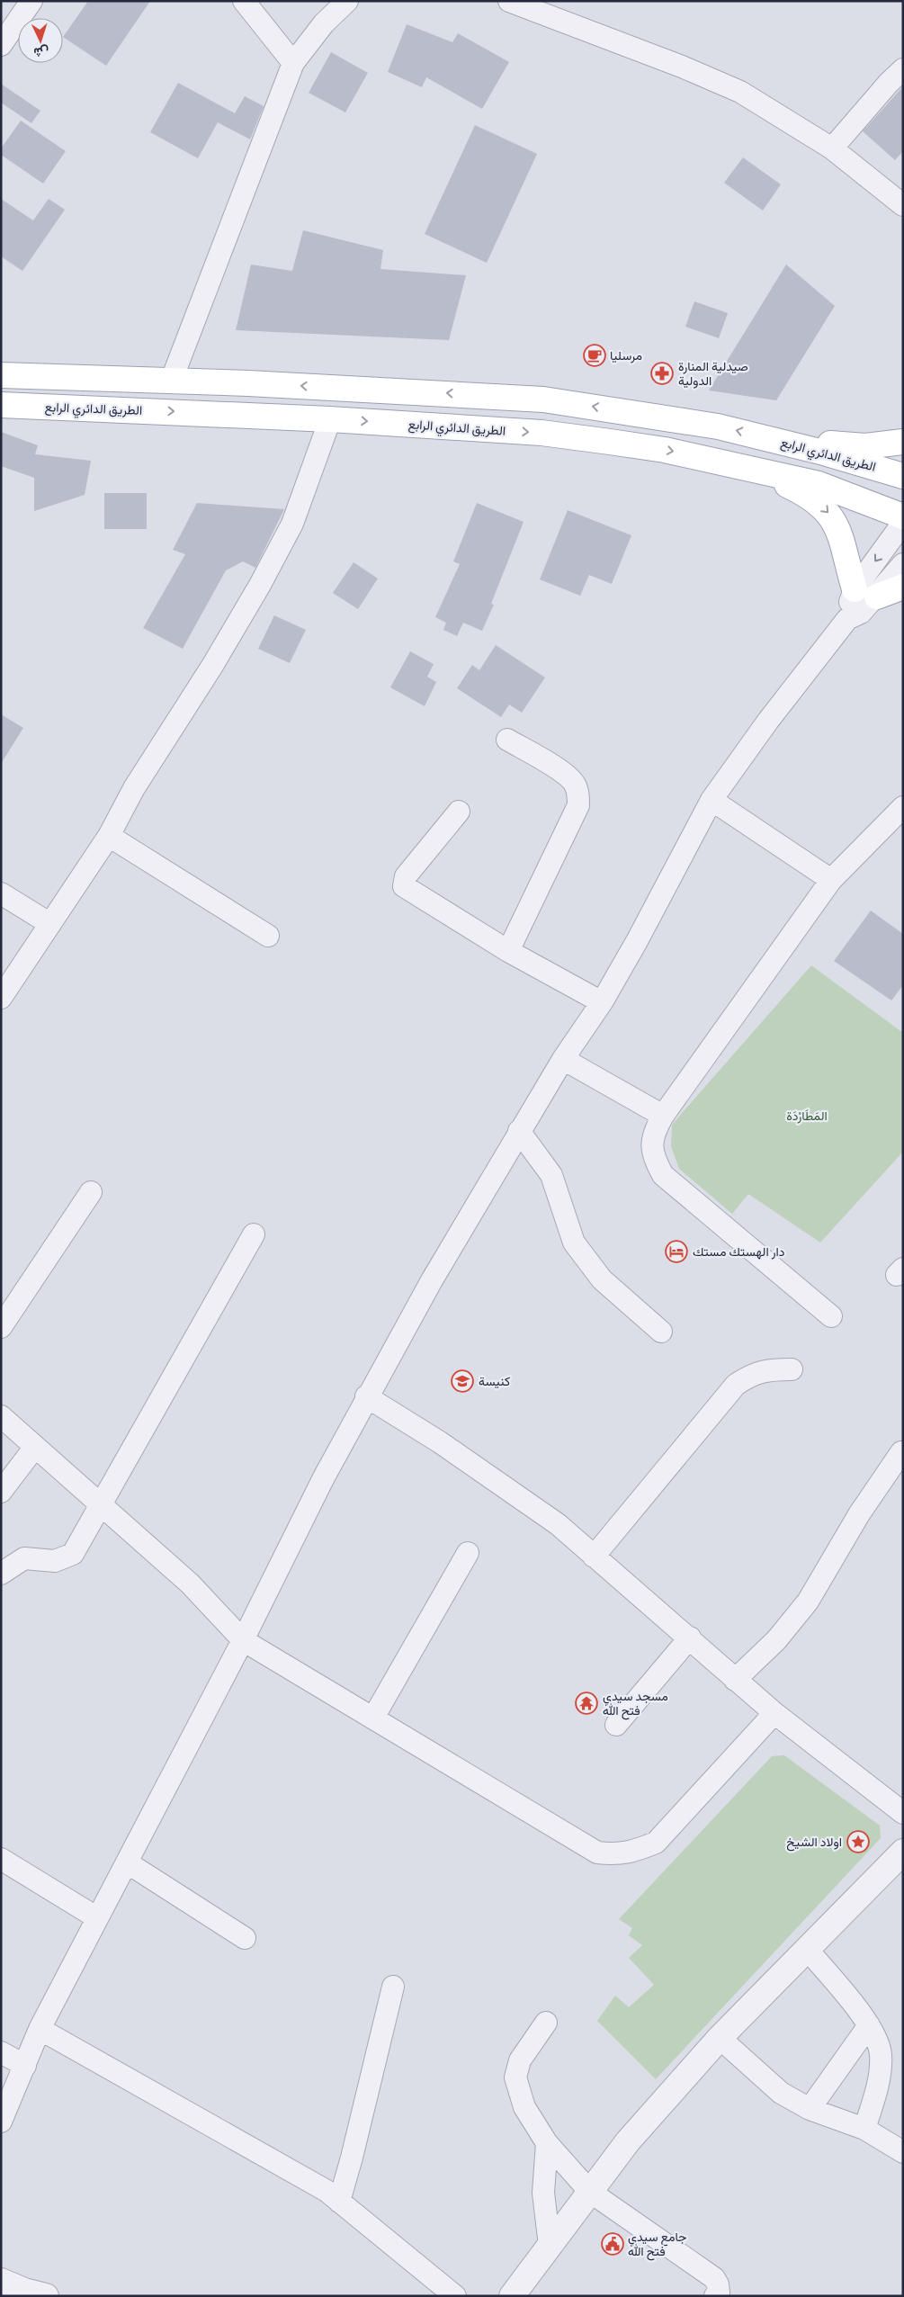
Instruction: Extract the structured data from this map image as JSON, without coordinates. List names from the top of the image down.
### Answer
{
  "streets": {
    "main road": ["الطريق الدائري الرابع"]
  },
  "parks": ["المَطَارْدَة"],
  "places": {
    "cafe": ["مرسليا"],
    "pharmacy": ["صيدلية المنارة الدولية"],
    "hotel": ["دار الهستك مستك"],
    "school or university": ["كنيسة"],
    "temple": ["مسجد سيدي فتح الله"],
    "place": ["اولاد الشيخ"],
    "public building": ["جامع سيدي فتح الله"]
  },
  "north": "bottom"
}
